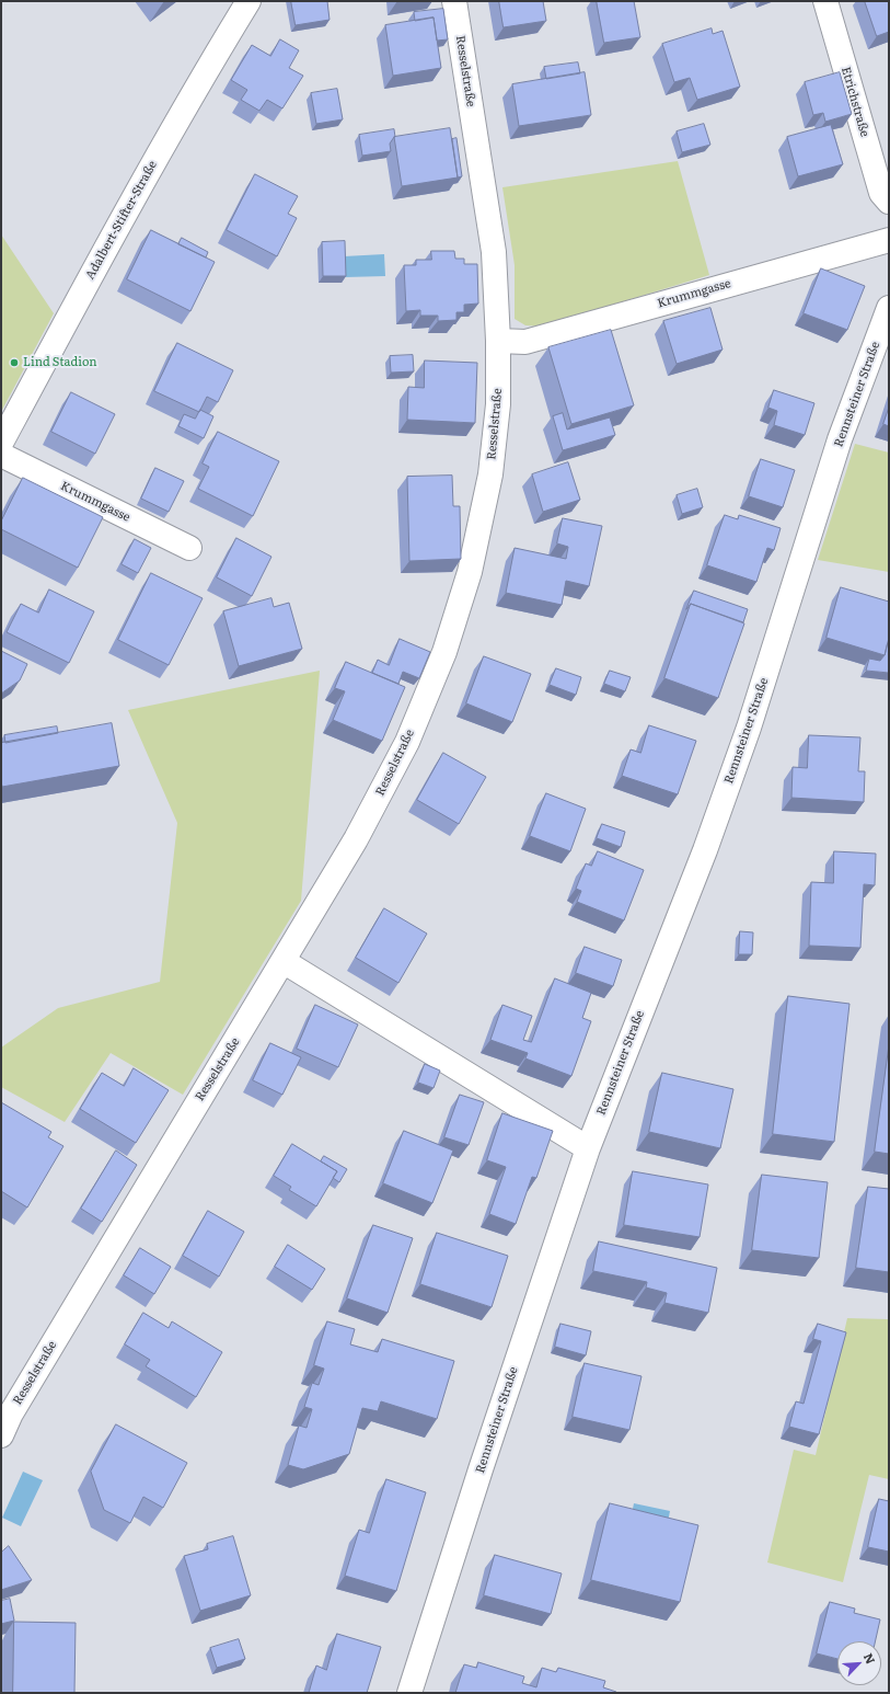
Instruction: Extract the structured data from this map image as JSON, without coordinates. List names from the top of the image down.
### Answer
{
  "streets": {
    "street": [
      "Resselstraße",
      "Etrichstraße",
      "Adalbert-Stifter-Straße",
      "Krummgasse",
      "Rennsteiner Straße"
    ]
  },
  "crossings": [
    ["Resselstraße", "Krummgasse"]
  ],
  "places": ["Lind Stadion"],
  "north": "top right"
}
